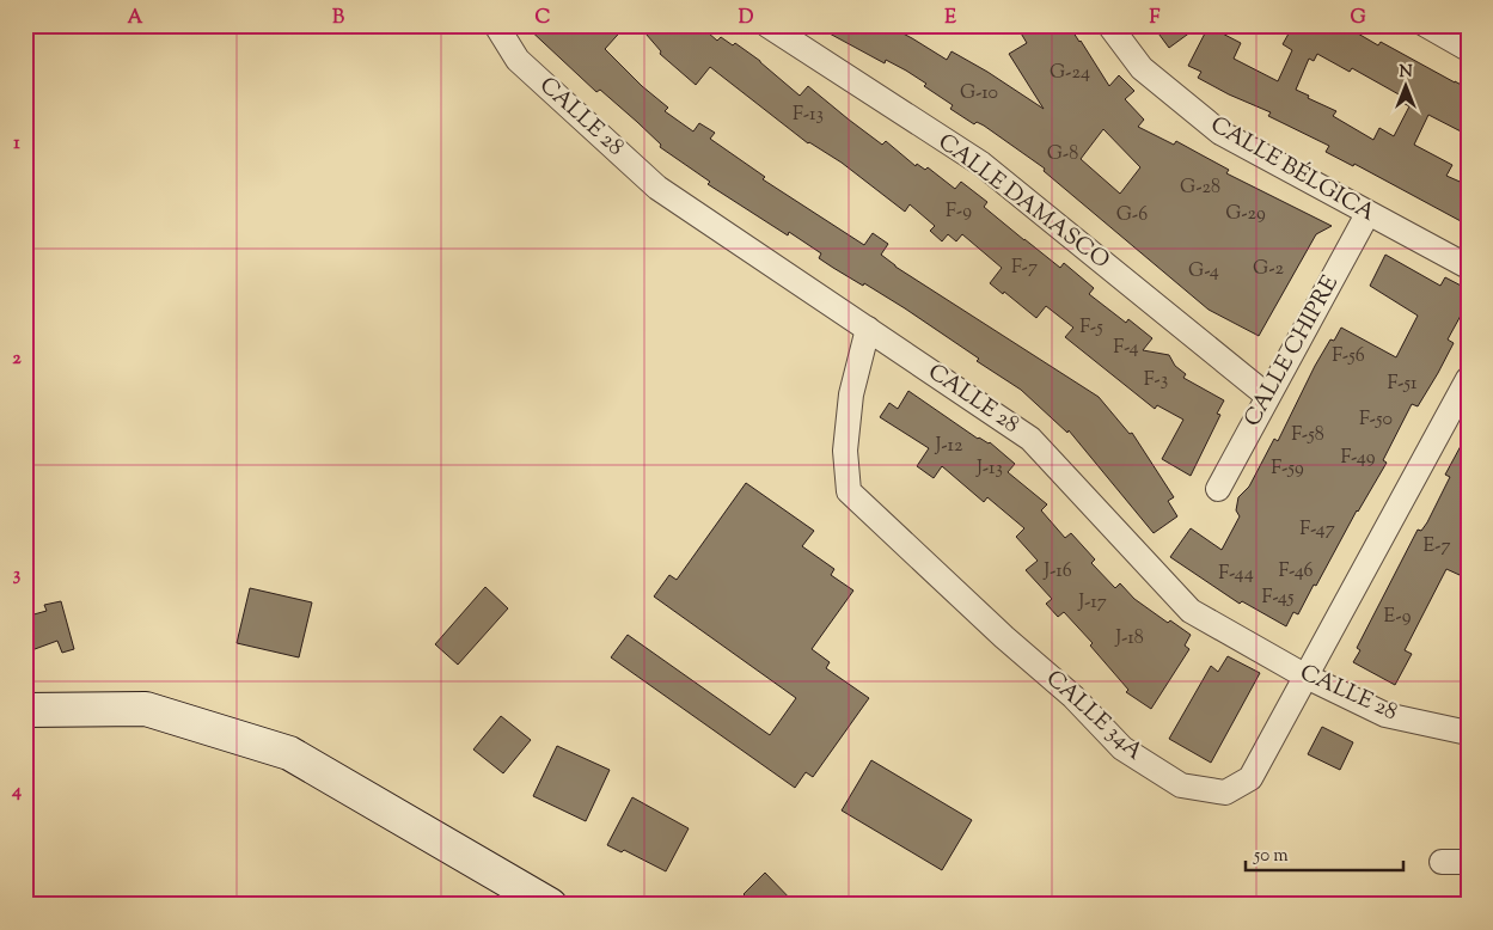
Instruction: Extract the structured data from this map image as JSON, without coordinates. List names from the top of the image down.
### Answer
{
  "streets": {
    "street": [
      "CALLE 28",
      "CALLE BÉLGICA",
      "CALLE DAMASCO",
      "CALLE CHIPRE",
      "CALLE 34A"
    ]
  },
  "crossings": [
    ["CALLE 28", "CALLE 34A"],
    ["CALLE BÉLGICA", "CALLE CHIPRE"],
    ["CALLE DAMASCO", "CALLE CHIPRE"]
  ],
  "house_numbers": [
    "G-24",
    "G-10",
    "F-13",
    "G-8",
    "G-28",
    "F-9",
    "G-29",
    "G-6",
    "F-7",
    "G-2",
    "G-4",
    "F-5",
    "F-4",
    "F-56",
    "F-3",
    "F-51",
    "F-50",
    "F-58",
    "J-12",
    "F-49",
    "J-13",
    "F-59",
    "F-47",
    "E-7",
    "J-16",
    "F-46",
    "F-44",
    "F-45",
    "J-17",
    "E-9",
    "J-18"
  ],
  "scale_bar": "50 m",
  "north": "top",
  "grid": {
    "columns": [
      "A",
      "B",
      "C",
      "D",
      "E",
      "F",
      "G"
    ],
    "rows": [
      "1",
      "2",
      "3",
      "4"
    ]
  }
}
